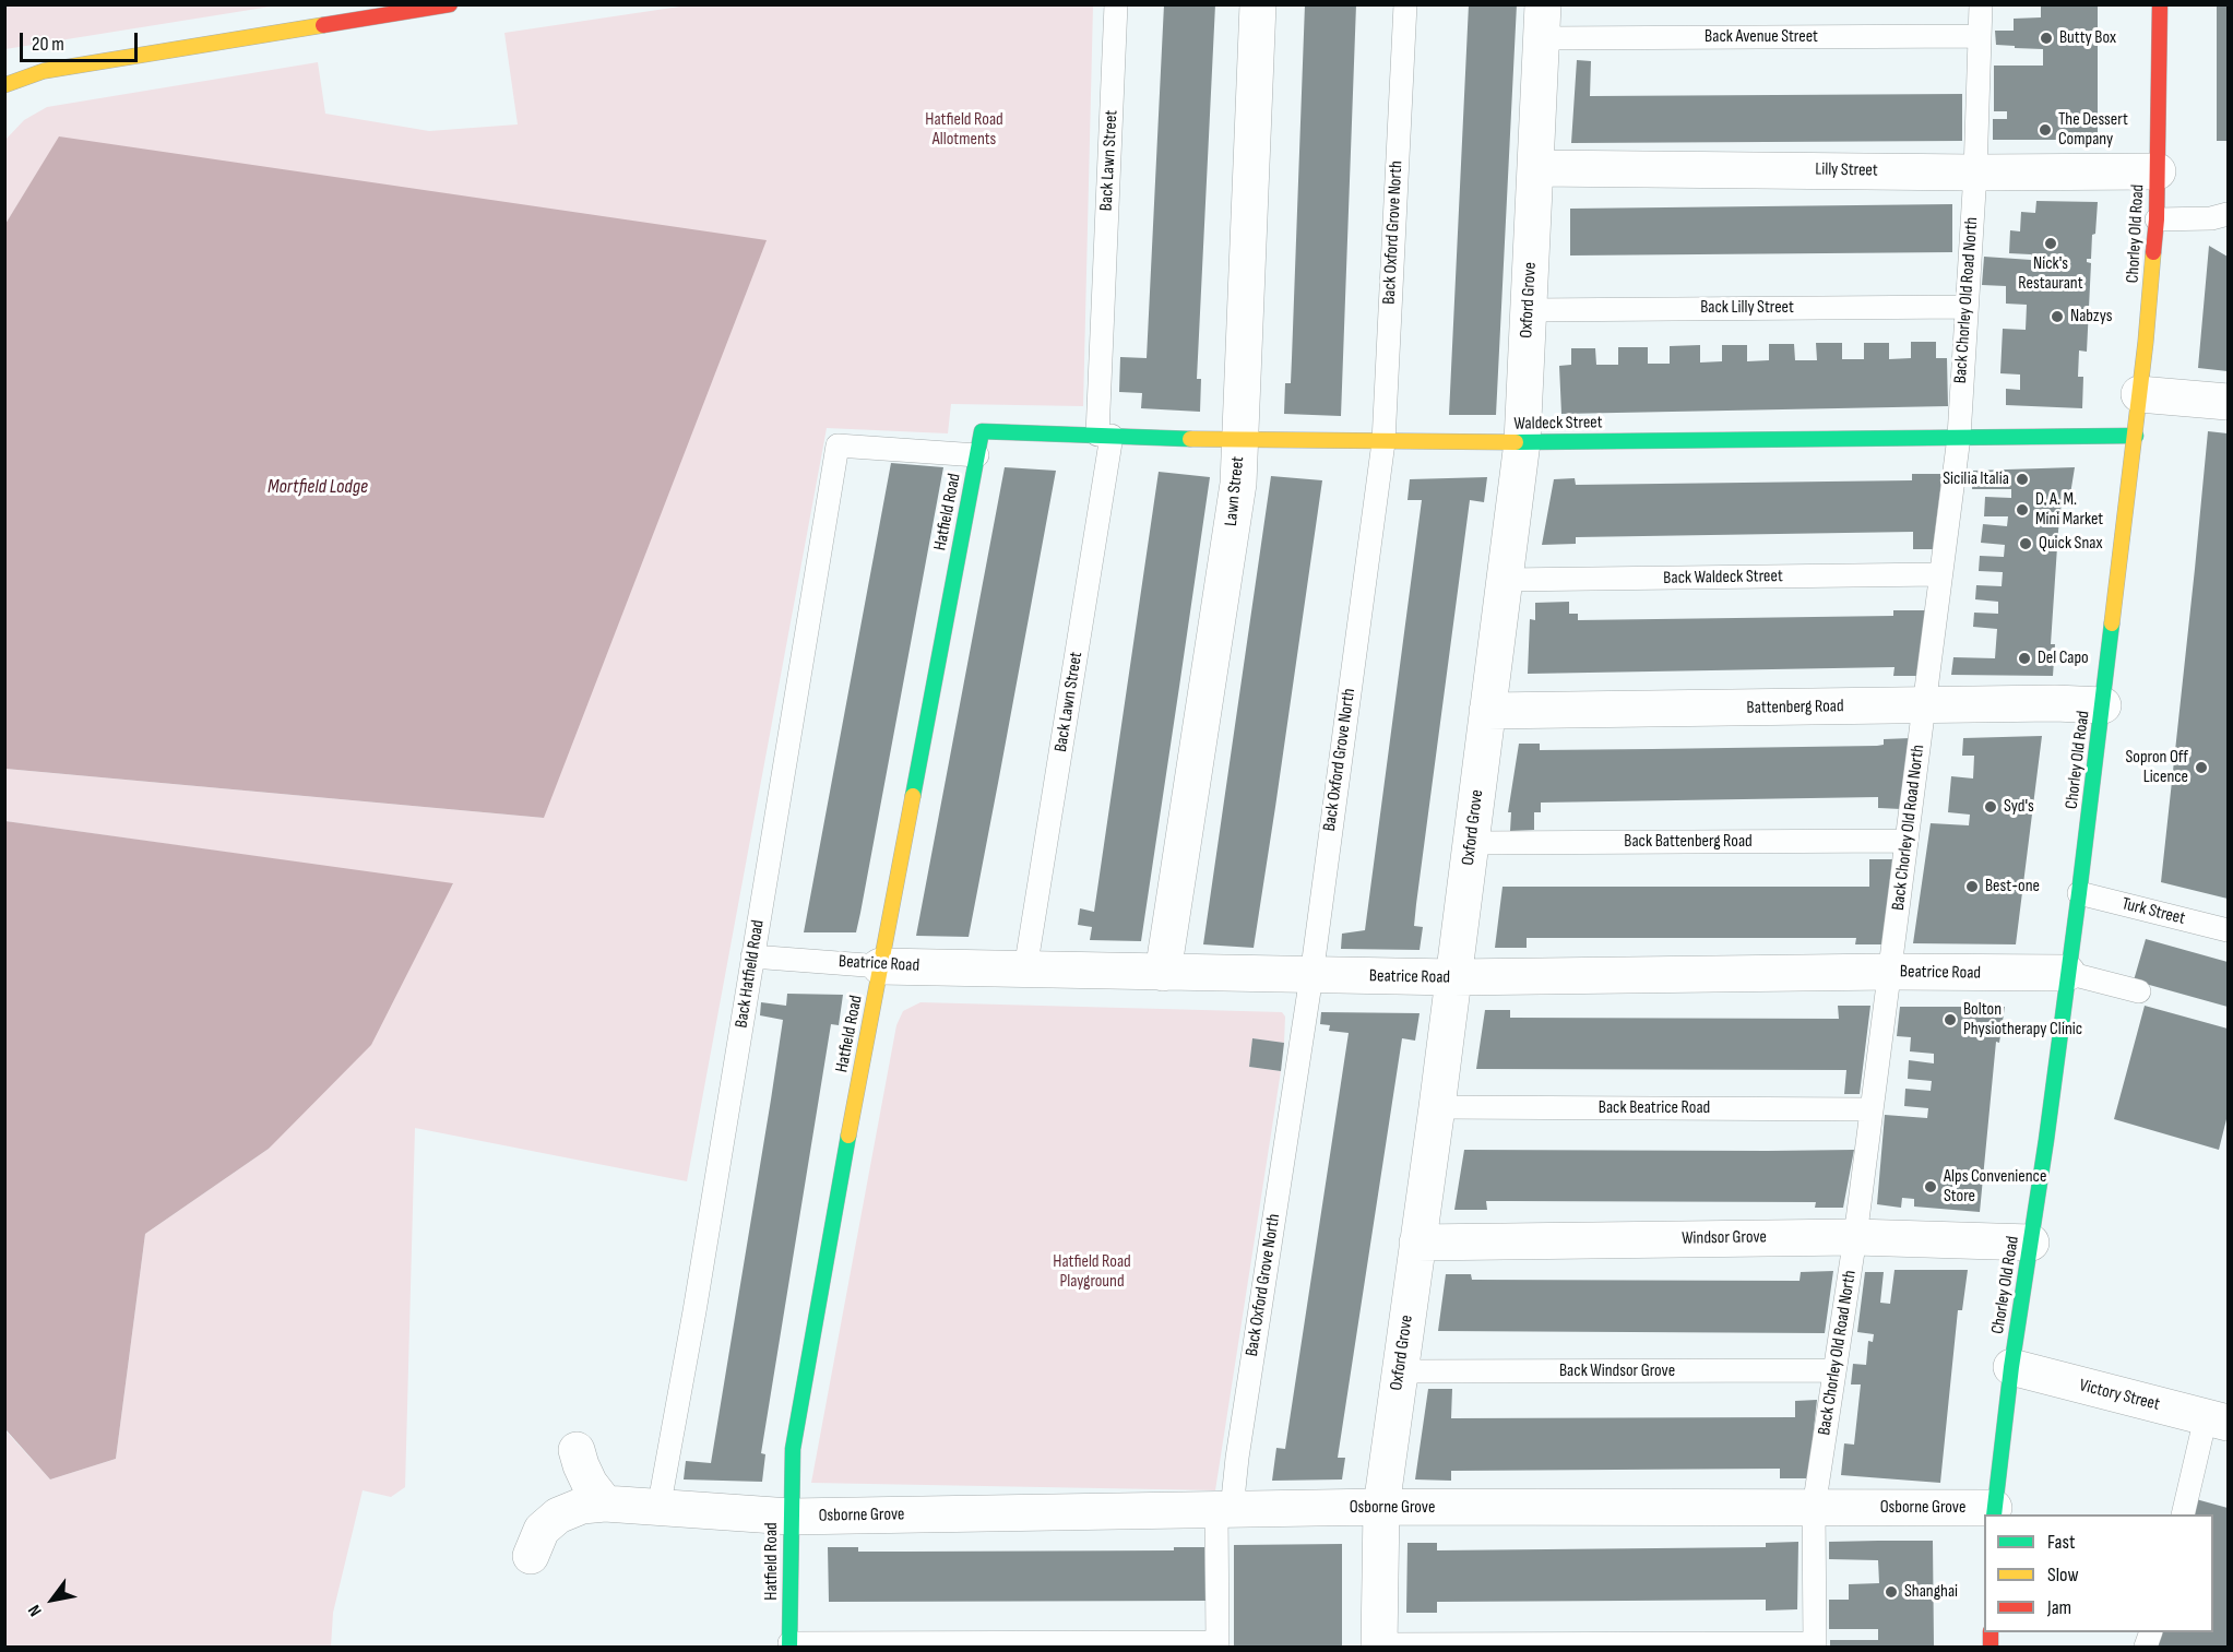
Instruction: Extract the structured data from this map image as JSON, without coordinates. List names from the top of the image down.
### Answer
{
  "streets": {
    "street": [
      "Lilly Street",
      "Chorley Old Road",
      "Oxford Grove",
      "Waldeck Street",
      "Lawn Street",
      "Hatfield Road",
      "Battenberg Road",
      "Beatrice Road",
      "Windsor Grove",
      "Victory Street",
      "Osborne Grove"
    ],
    "lane": [
      "Back Avenue Street",
      "Back Lawn Street",
      "Back Oxford Grove North",
      "Back Chorley Old Road North",
      "Back Lilly Street",
      "Back Waldeck Street",
      "Back Battenberg Road",
      "Turk Street",
      "Back Hatfield Road",
      "Back Beatrice Road",
      "Back Windsor Grove"
    ]
  },
  "crossings": [
    ["Back Avenue Street", "Oxford Grove"],
    ["Back Avenue Street", "Back Chorley Old Road North"],
    ["Back Lawn Street", "Waldeck Street"],
    ["Back Lawn Street", "Beatrice Road"],
    ["Lilly Street", "Chorley Old Road"],
    ["Lilly Street", "Oxford Grove"],
    ["Lilly Street", "Back Chorley Old Road North"],
    ["Back Oxford Grove North", "Waldeck Street"],
    ["Back Oxford Grove North", "Beatrice Road"],
    ["Back Oxford Grove North", "Osborne Grove"],
    ["Chorley Old Road", "Waldeck Street"],
    ["Chorley Old Road", "Battenberg Road"],
    ["Chorley Old Road", "Turk Street"],
    ["Chorley Old Road", "Beatrice Road"],
    ["Chorley Old Road", "Windsor Grove"],
    ["Chorley Old Road", "Victory Street"],
    ["Chorley Old Road", "Osborne Grove"],
    ["Oxford Grove", "Back Lilly Street"],
    ["Oxford Grove", "Waldeck Street"],
    ["Oxford Grove", "Back Waldeck Street"],
    ["Oxford Grove", "Battenberg Road"],
    ["Oxford Grove", "Back Battenberg Road"],
    ["Oxford Grove", "Beatrice Road"],
    ["Oxford Grove", "Back Beatrice Road"],
    ["Oxford Grove", "Windsor Grove"],
    ["Oxford Grove", "Back Windsor Grove"],
    ["Oxford Grove", "Osborne Grove"],
    ["Back Chorley Old Road North", "Back Lilly Street"],
    ["Back Chorley Old Road North", "Waldeck Street"],
    ["Back Chorley Old Road North", "Back Waldeck Street"],
    ["Back Chorley Old Road North", "Battenberg Road"],
    ["Back Chorley Old Road North", "Back Battenberg Road"],
    ["Back Chorley Old Road North", "Beatrice Road"],
    ["Back Chorley Old Road North", "Back Beatrice Road"],
    ["Back Chorley Old Road North", "Windsor Grove"],
    ["Back Chorley Old Road North", "Back Windsor Grove"],
    ["Back Chorley Old Road North", "Osborne Grove"],
    ["Waldeck Street", "Lawn Street"],
    ["Waldeck Street", "Hatfield Road"],
    ["Lawn Street", "Beatrice Road"],
    ["Hatfield Road", "Beatrice Road"],
    ["Hatfield Road", "Back Hatfield Road"],
    ["Hatfield Road", "Osborne Grove"],
    ["Beatrice Road", "Back Hatfield Road"]
  ],
  "water": ["Mortfield Lodge"],
  "parks": ["Hatfield Road Allotments", "Hatfield Road Playground"],
  "places": [
    "Butty Box",
    "The Dessert Company",
    "Nick's Restaurant",
    "Nabzys",
    "Sicilia Italia",
    "D. A. M. Mini Market",
    "Quick Snax",
    "Del Capo",
    "Sopron Off Licence",
    "Syd's",
    "Best-one",
    "Bolton Physiotherapy Clinic",
    "Alps Convenience Store",
    "Shanghai"
  ],
  "legend": ["Fast", "Slow", "Jam"],
  "scale_bar": "20 m",
  "north": "bottom left"
}
